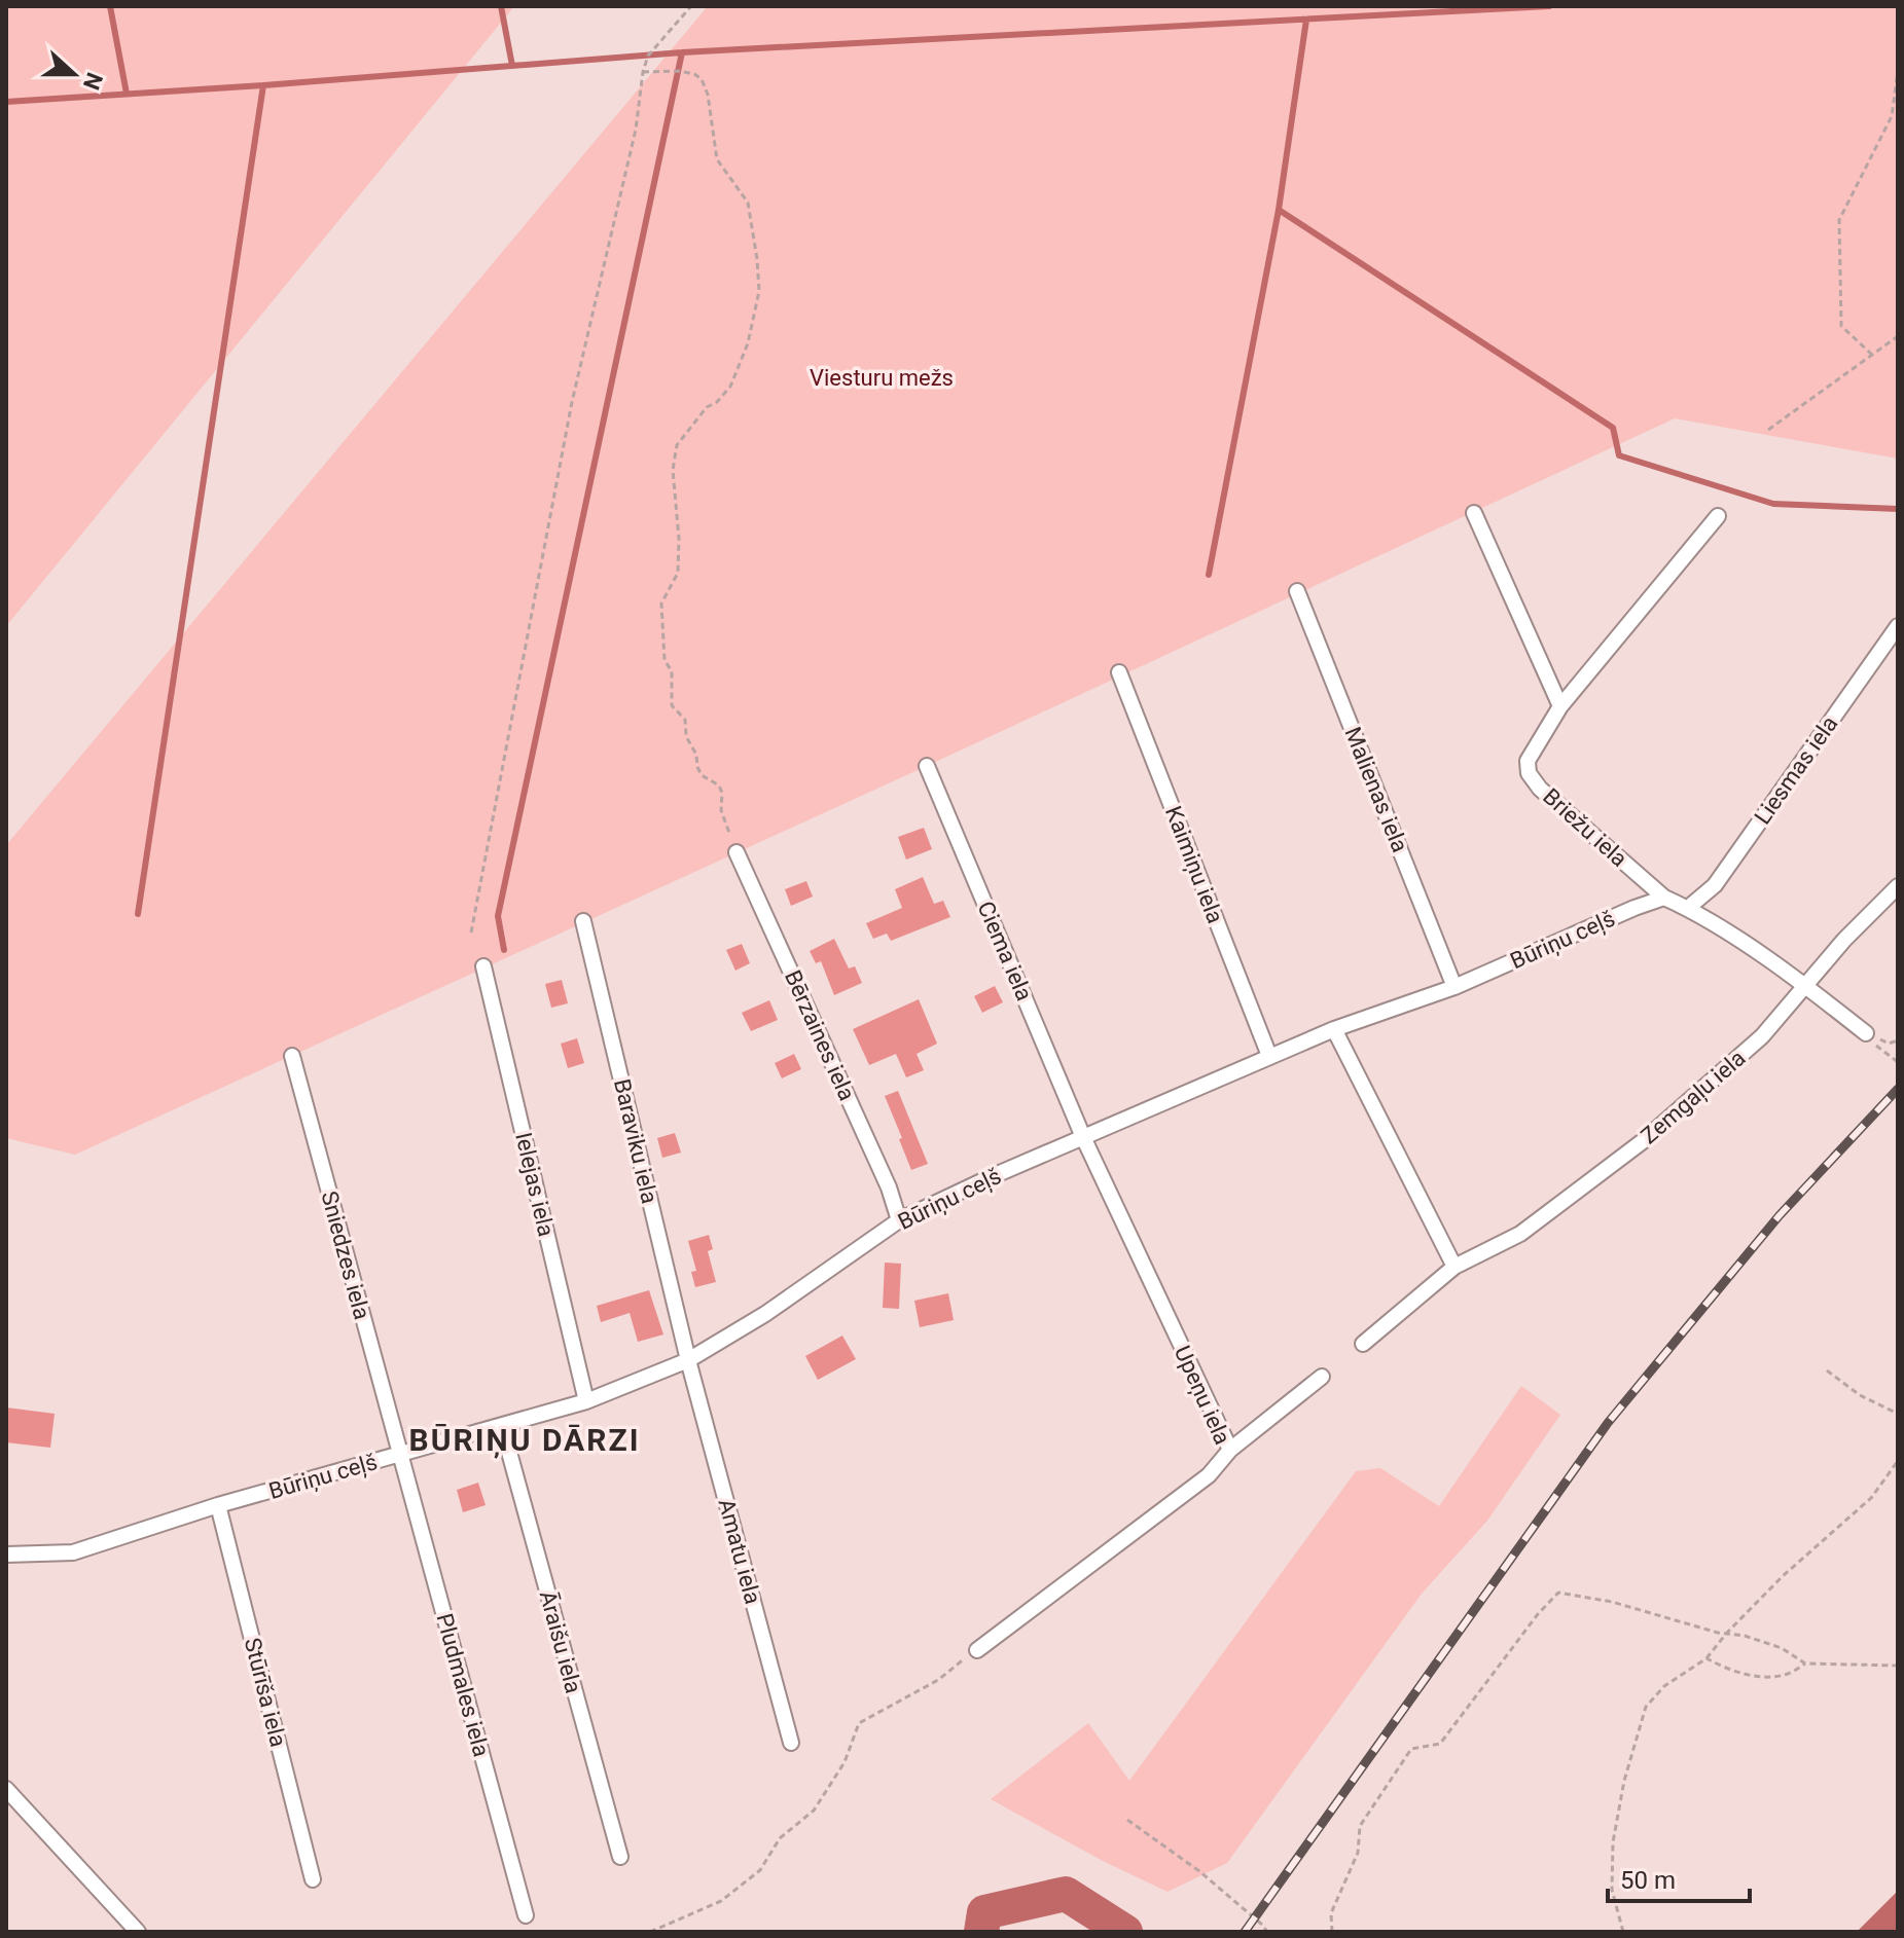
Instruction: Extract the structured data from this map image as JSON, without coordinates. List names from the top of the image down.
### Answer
{
  "streets": {
    "street": [
      "Liesmas iela",
      "Malienas iela",
      "Briežu iela",
      "Kaimiņu iela",
      "Būriņu ceļš",
      "Ciema iela",
      "Bērzaines iela",
      "Zemgaļu iela",
      "Baraviku iela",
      "Ielejas iela",
      "Sniedzes iela",
      "Upeņu iela",
      "Amatu iela",
      "Āraišu iela",
      "Pludmales iela",
      "Stūrīša iela"
    ]
  },
  "crossings": [
    ["Malienas iela", "Būriņu ceļš"],
    ["Briežu iela", "Būriņu ceļš"],
    ["Kaimiņu iela", "Būriņu ceļš"],
    ["Būriņu ceļš", "Ciema iela"],
    ["Būriņu ceļš", "Bērzaines iela"],
    ["Būriņu ceļš", "Baraviku iela"],
    ["Būriņu ceļš", "Ielejas iela"],
    ["Būriņu ceļš", "Sniedzes iela"],
    ["Būriņu ceļš", "Upeņu iela"],
    ["Būriņu ceļš", "Amatu iela"],
    ["Būriņu ceļš", "Āraišu iela"],
    ["Būriņu ceļš", "Pludmales iela"],
    ["Būriņu ceļš", "Stūrīša iela"],
    ["Ciema iela", "Upeņu iela"],
    ["Baraviku iela", "Amatu iela"],
    ["Sniedzes iela", "Pludmales iela"]
  ],
  "districts": ["BŪRIŅU DĀRZI"],
  "parks": ["Viesturu mežs"],
  "scale_bar": "50 m",
  "north": "right"
}
